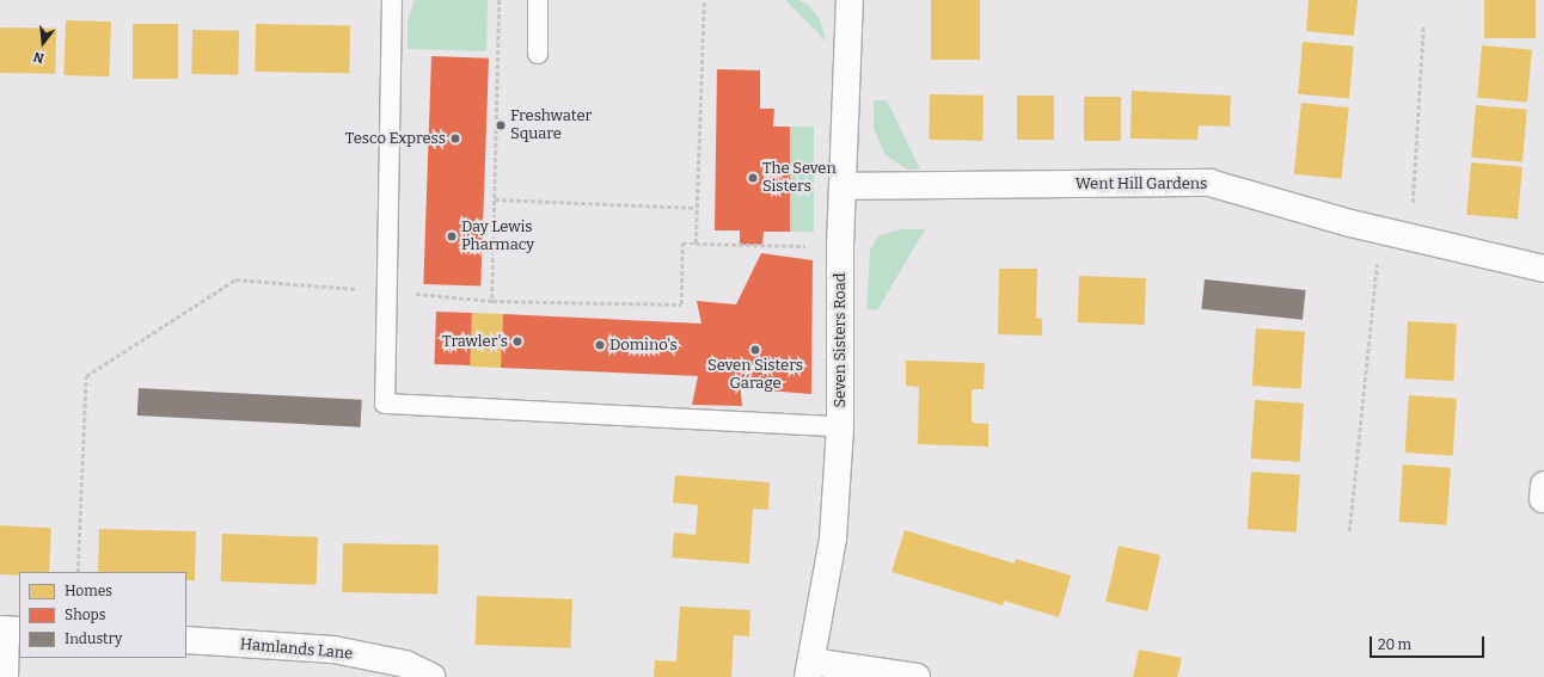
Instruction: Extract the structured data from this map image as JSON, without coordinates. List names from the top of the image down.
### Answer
{
  "streets": {
    "street": ["Went Hill Gardens", "Seven Sisters Road", "Hamlands Lane"]
  },
  "crossings": [
    ["Went Hill Gardens", "Seven Sisters Road"]
  ],
  "places": [
    "Freshwater Square",
    "Tesco Express",
    "The Seven Sisters",
    "Day Lewis Pharmacy",
    "Trawler's",
    "Domino's",
    "Seven Sisters Garage"
  ],
  "legend": ["Homes", "Shops", "Industry"],
  "scale_bar": "20 m",
  "north": "bottom"
}
